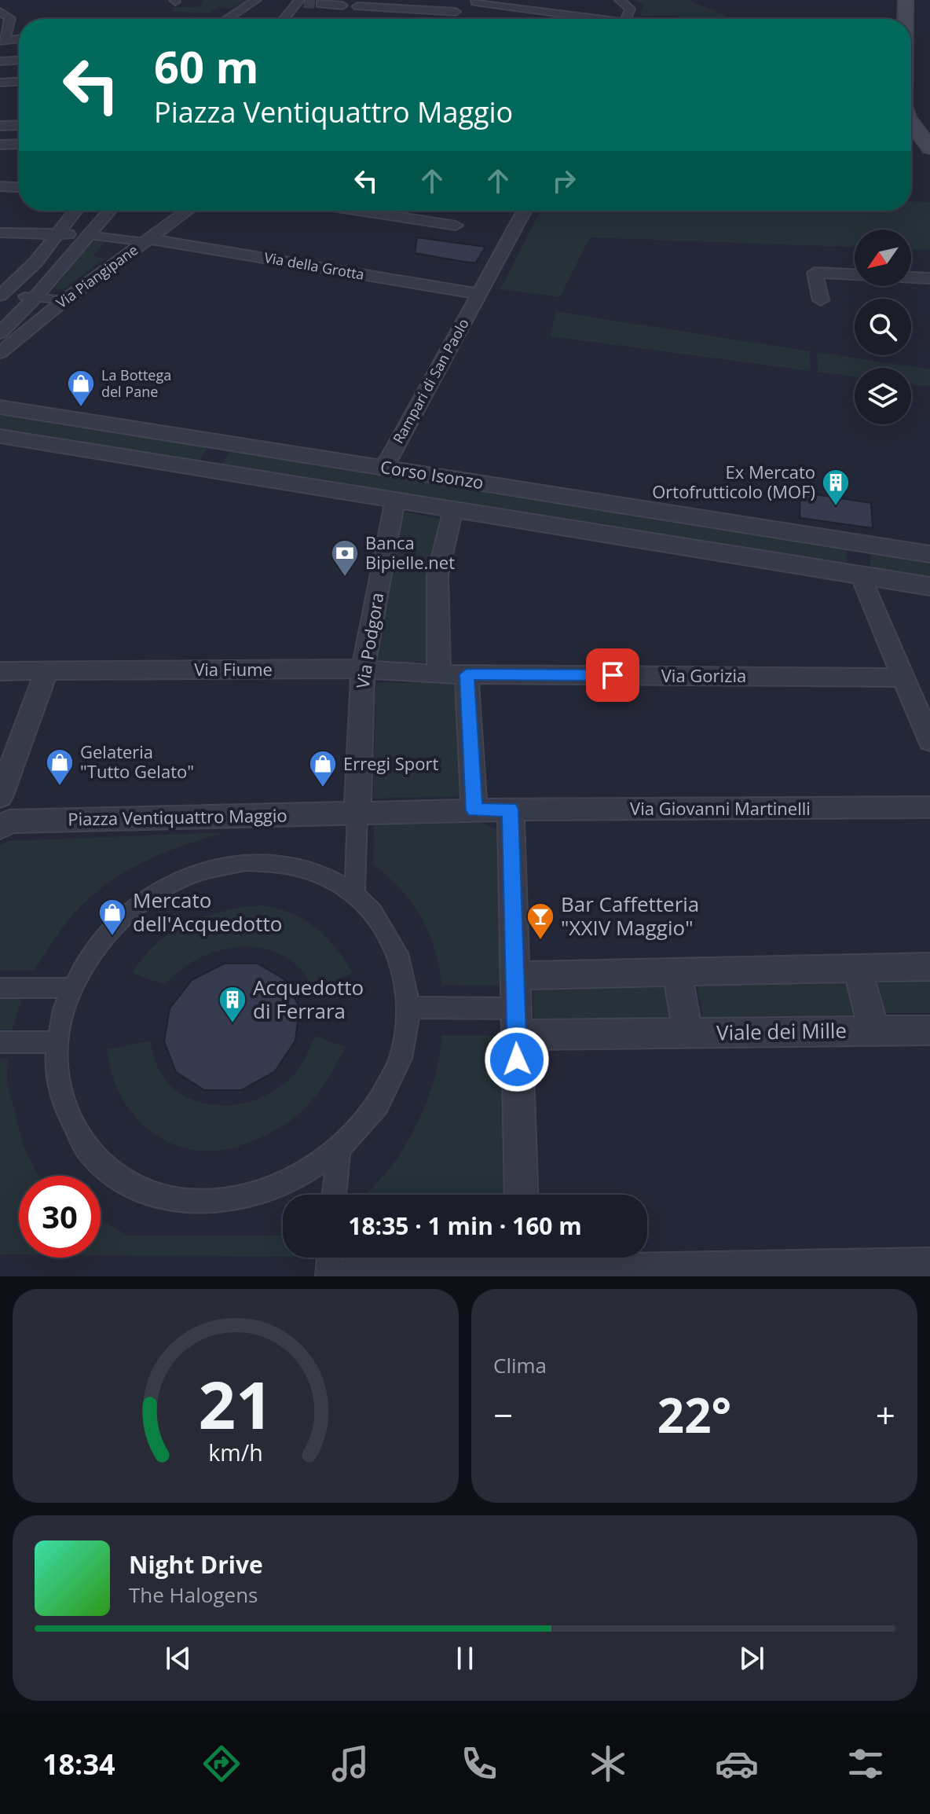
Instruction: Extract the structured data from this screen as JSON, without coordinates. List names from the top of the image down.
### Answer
{
  "streets": {
    "street": [
      "Via della Grotta",
      "Via Piangipane",
      "Rampari di San Paolo",
      "Corso Isonzo",
      "Via Podgora",
      "Via Fiume",
      "Via Gorizia",
      "Via Giovanni Martinelli",
      "Piazza Ventiquattro Maggio",
      "Viale dei Mille"
    ]
  },
  "crossings": [
    ["Via della Grotta", "Via Piangipane"],
    ["Via della Grotta", "Rampari di San Paolo"],
    ["Rampari di San Paolo", "Corso Isonzo"],
    ["Corso Isonzo", "Via Podgora"],
    ["Via Podgora", "Via Fiume"],
    ["Via Podgora", "Piazza Ventiquattro Maggio"],
    ["Via Fiume", "Via Gorizia"],
    ["Via Giovanni Martinelli", "Piazza Ventiquattro Maggio"]
  ],
  "places": {
    "shop": [
      "La Bottega del Pane",
      "Gelateria \"Tutto Gelato\"",
      "Erregi Sport",
      "Mercato dell'Acquedotto"
    ],
    "building": ["Ex Mercato Ortofrutticolo (MOF)", "Acquedotto di Ferrara"],
    "bank": ["Banca Bipielle.net"],
    "bar": ["Bar Caffetteria \"XXIV Maggio\""]
  },
  "north": "bottom left",
  "page": {
    "turn": ["60 m", "Piazza Ventiquattro Maggio"],
    "limit": "30",
    "trip": "18:35 · 1 min · 160 m",
    "tile": "Clima",
    "heat": ["−", "22°", "+"],
    "song": ["Night Drive", "The Halogens"],
    "tabs": "18:34",
    "gauge": ["21", "km/h"]
  }
}
